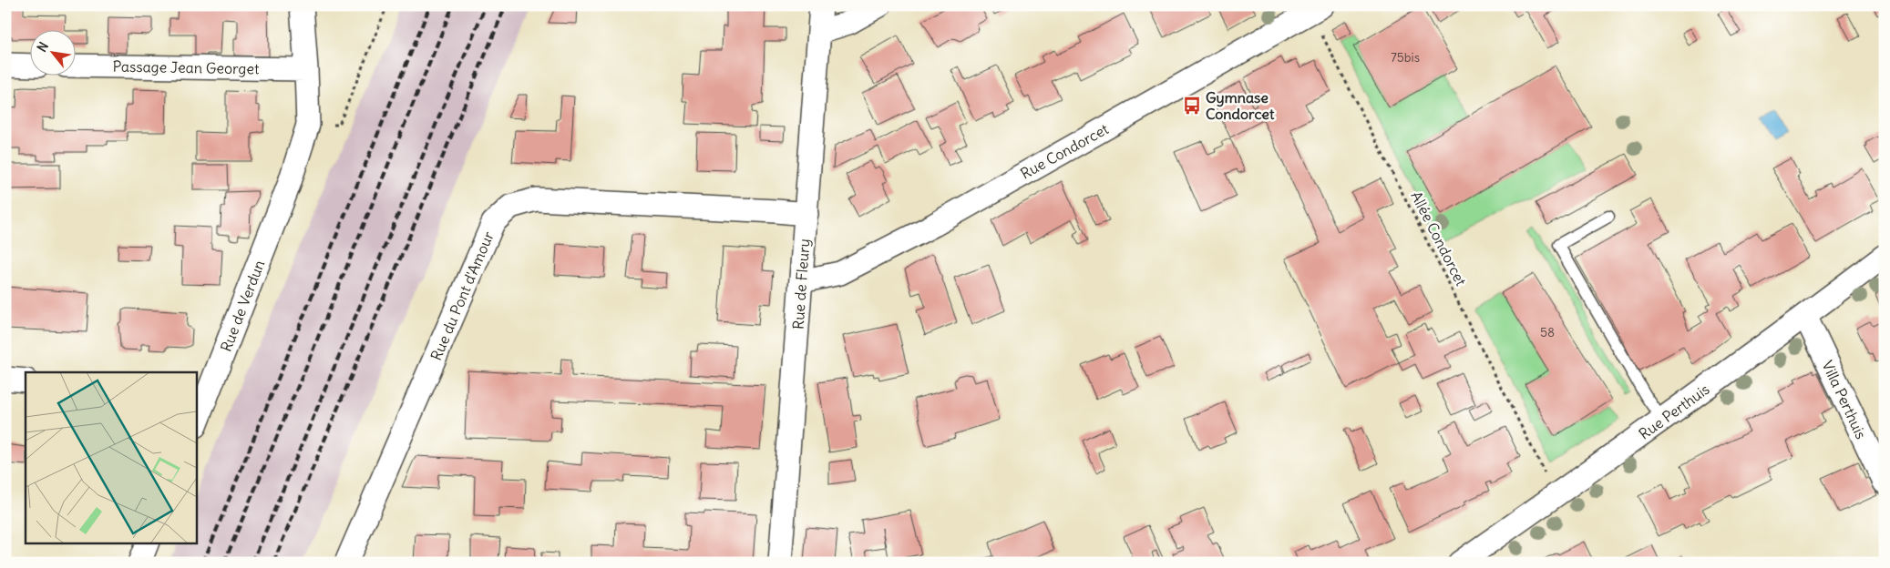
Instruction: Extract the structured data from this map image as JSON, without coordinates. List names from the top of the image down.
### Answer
{
  "streets": {
    "street": [
      "Passage Jean Georget",
      "Rue Condorcet",
      "Rue de Fleury",
      "Rue du Pont d'Amour",
      "Rue de Verdun",
      "Villa Perthuis",
      "Rue Perthuis"
    ],
    "path": ["Allée Condorcet"]
  },
  "crossings": [
    ["Passage Jean Georget", "Rue de Verdun"],
    ["Rue Condorcet", "Allée Condorcet"],
    ["Rue Condorcet", "Rue de Fleury"],
    ["Rue de Fleury", "Rue du Pont d'Amour"],
    ["Villa Perthuis", "Rue Perthuis"]
  ],
  "places": {
    "bus stop": ["Gymnase Condorcet"]
  },
  "house_numbers": ["75bis", "58"],
  "north": "top left"
}
